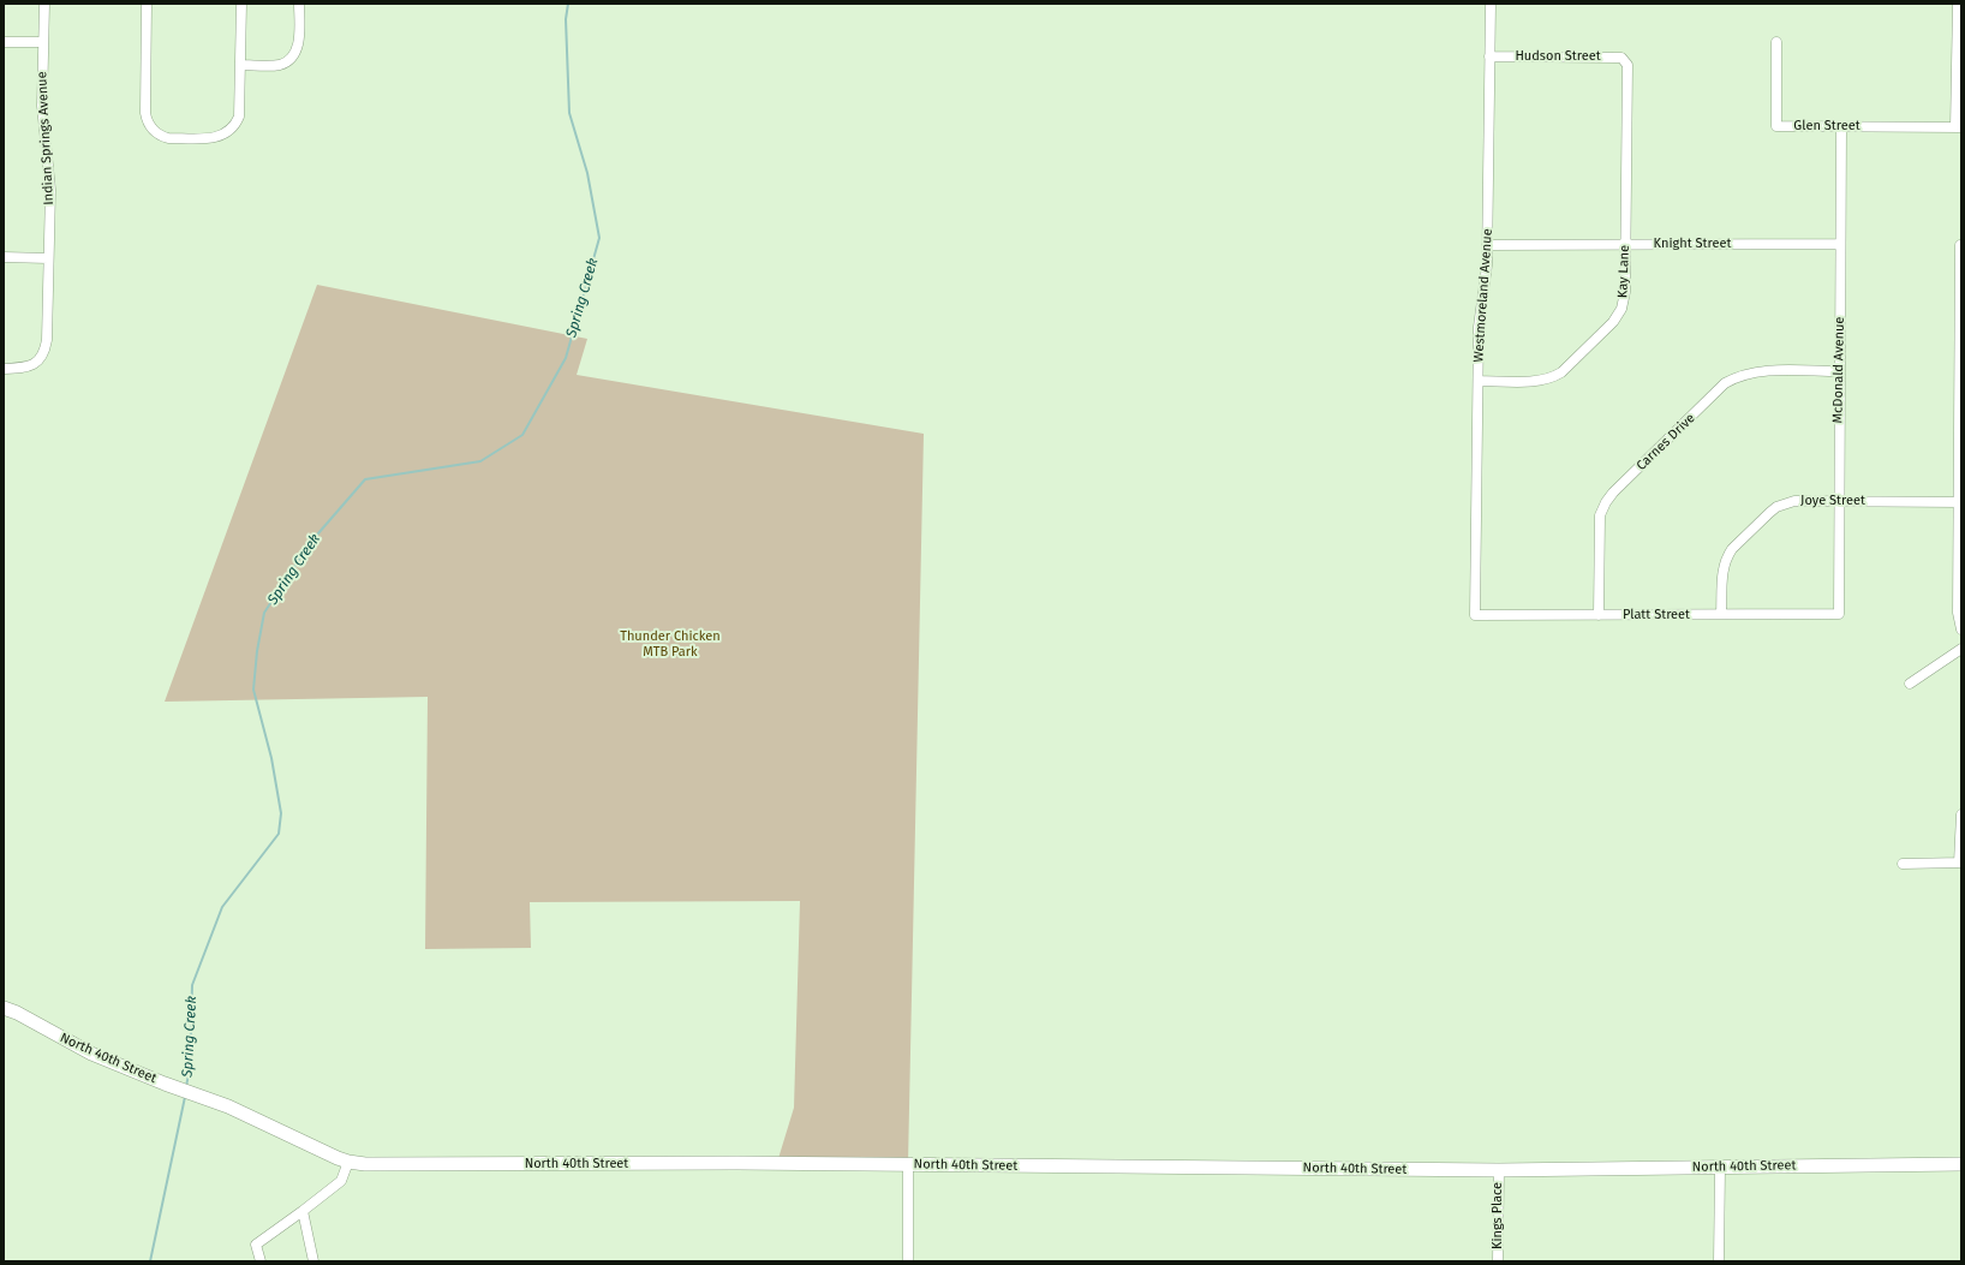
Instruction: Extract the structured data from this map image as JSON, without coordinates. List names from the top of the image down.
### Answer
{
  "streets": {
    "street": [
      "Hudson Street",
      "Glen Street",
      "Indian Springs Avenue",
      "Knight Street",
      "Kay Lane",
      "Westmoreland Avenue",
      "McDonald Avenue",
      "Carnes Drive",
      "Joye Street",
      "Platt Street",
      "North 40th Street",
      "Kings Place"
    ]
  },
  "crossings": [
    ["Hudson Street", "Kay Lane"],
    ["Hudson Street", "Westmoreland Avenue"],
    ["Glen Street", "McDonald Avenue"],
    ["Knight Street", "Kay Lane"],
    ["Knight Street", "Westmoreland Avenue"],
    ["Knight Street", "McDonald Avenue"],
    ["Kay Lane", "Westmoreland Avenue"],
    ["Westmoreland Avenue", "Platt Street"],
    ["McDonald Avenue", "Carnes Drive"],
    ["McDonald Avenue", "Joye Street"],
    ["McDonald Avenue", "Platt Street"],
    ["Carnes Drive", "Platt Street"],
    ["Joye Street", "Platt Street"],
    ["North 40th Street", "Kings Place"]
  ],
  "water": ["Spring Creek"],
  "parks": ["Thunder Chicken MTB Park"]
}
